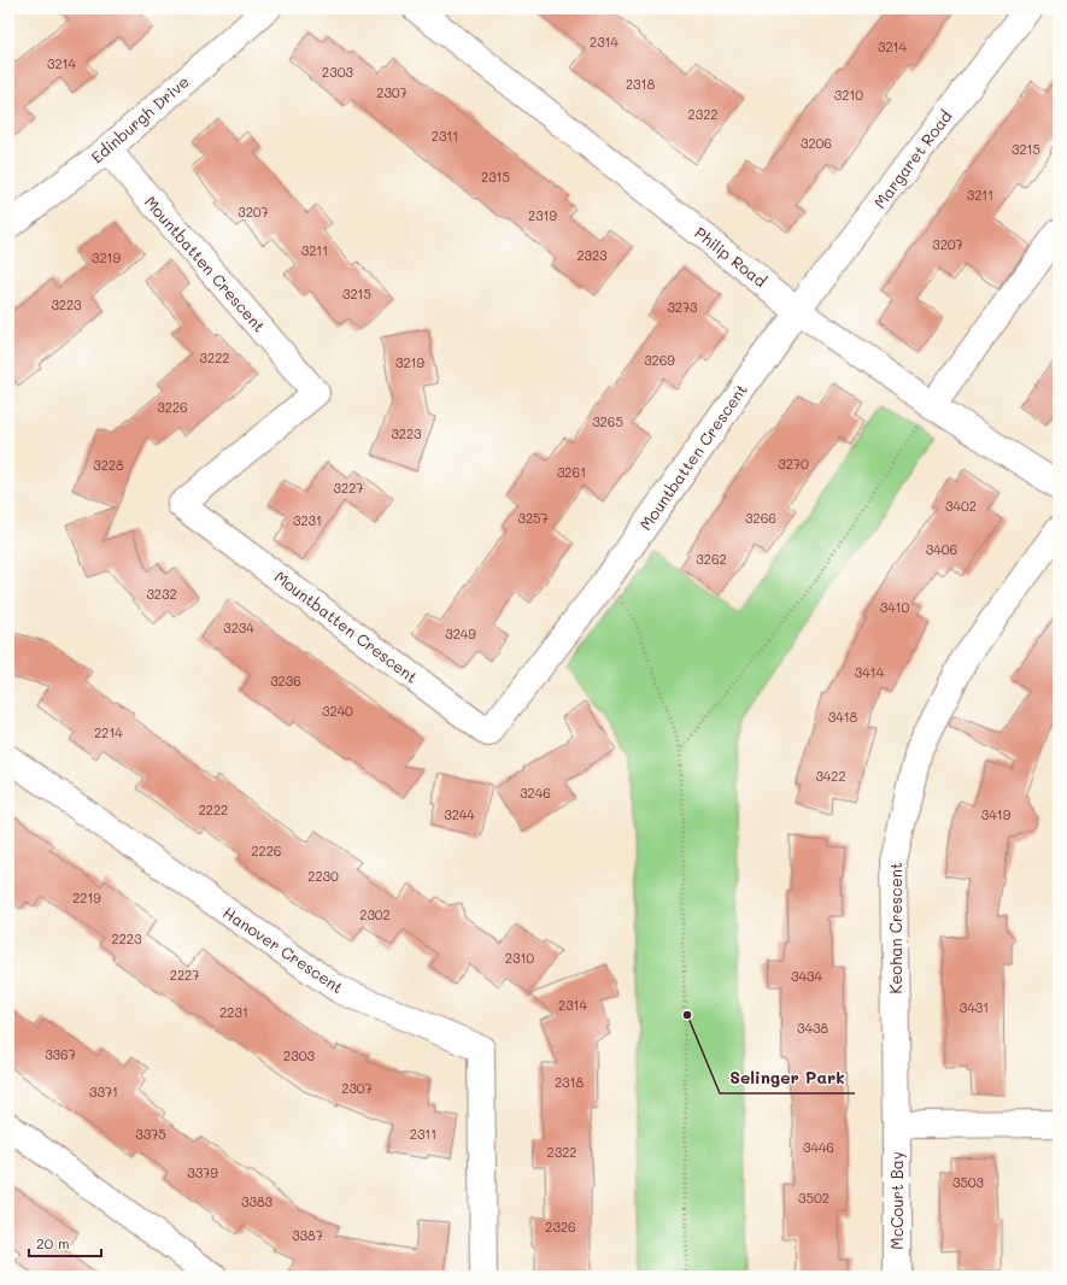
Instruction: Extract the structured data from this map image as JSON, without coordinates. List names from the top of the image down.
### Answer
{
  "streets": {
    "street": [
      "Edinburgh Drive",
      "Margaret Road",
      "Philip Road",
      "Mountbatten Crescent",
      "Keohan Crescent",
      "Hanover Crescent",
      "McCourt Bay"
    ]
  },
  "crossings": [
    ["Edinburgh Drive", "Mountbatten Crescent"],
    ["Margaret Road", "Philip Road"],
    ["Margaret Road", "Mountbatten Crescent"],
    ["Philip Road", "Mountbatten Crescent"],
    ["Keohan Crescent", "McCourt Bay"]
  ],
  "places": ["Selinger Park"],
  "house_numbers": [
    "2314",
    "3214",
    "3214",
    "2303",
    "2318",
    "2307",
    "3210",
    "2322",
    "2311",
    "3206",
    "3215",
    "2315",
    "3211",
    "3207",
    "2319",
    "3207",
    "3211",
    "2323",
    "3219",
    "3215",
    "3223",
    "3273",
    "3222",
    "3269",
    "3219",
    "3226",
    "3265",
    "3223",
    "3270",
    "3228",
    "3261",
    "3227",
    "3402",
    "3257",
    "3266",
    "3231",
    "3406",
    "3262",
    "3232",
    "3410",
    "3234",
    "3249",
    "3414",
    "3236",
    "3240",
    "3418",
    "2214",
    "3422",
    "3246",
    "2222",
    "3244",
    "3419",
    "2226",
    "2230",
    "2219",
    "2302",
    "2223",
    "2310",
    "2227",
    "3434",
    "2314",
    "3431",
    "2231",
    "3438",
    "3367",
    "2303",
    "2318",
    "2307",
    "3371",
    "3375",
    "2311",
    "3446",
    "2322",
    "3379",
    "3503",
    "3502",
    "3383",
    "2326",
    "3387"
  ],
  "scale_bar": "20 m"
}
